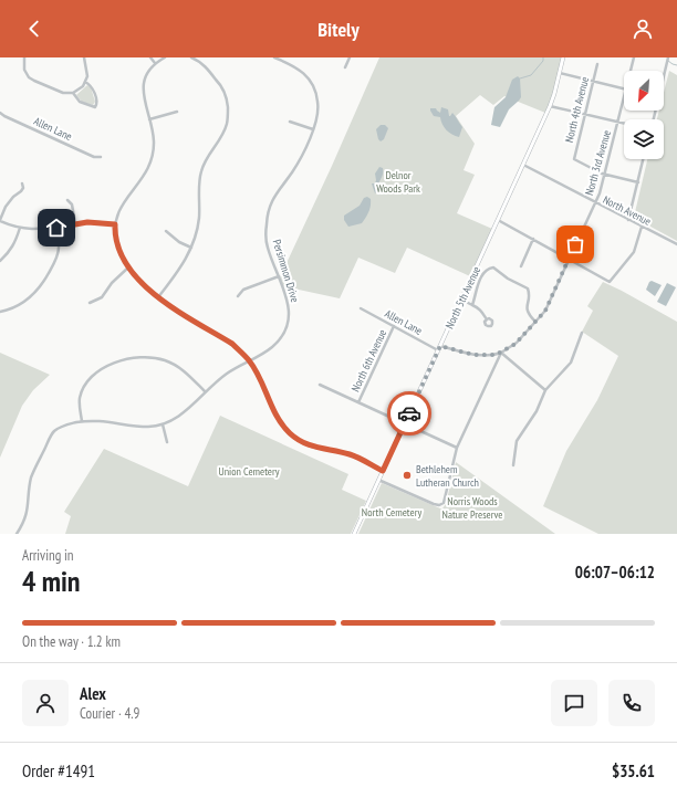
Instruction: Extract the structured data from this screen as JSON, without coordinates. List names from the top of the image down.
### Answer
{
  "streets": {
    "main road": ["North 5th Avenue"],
    "street": [
      "North 4th Avenue",
      "Allen Lane",
      "North 3rd Avenue",
      "North Avenue",
      "Persimmon Drive",
      "North 6th Avenue"
    ]
  },
  "crossings": [
    ["North 4th Avenue", "North 3rd Avenue"],
    ["Allen Lane", "North 5th Avenue"],
    ["Allen Lane", "North 6th Avenue"],
    ["North 3rd Avenue", "North Avenue"],
    ["North 3rd Avenue", "North 5th Avenue"],
    ["North Avenue", "North 5th Avenue"]
  ],
  "parks": [
    "Delnor Woods Park",
    "Union Cemetery",
    "Norris Woods Nature Preserve",
    "North Cemetery"
  ],
  "places": ["Bethlehem Lutheran Church"],
  "north": "bottom left",
  "page": {
    "header": "Bitely",
    "heading": ["4 min", "Arriving in", "06:07–06:12"],
    "panel": [
      "Alex",
      "Courier · 4.9",
      "Order #1491",
      "$35.61"
    ],
    "bar": "On the way · 1.2 km"
  }
}
